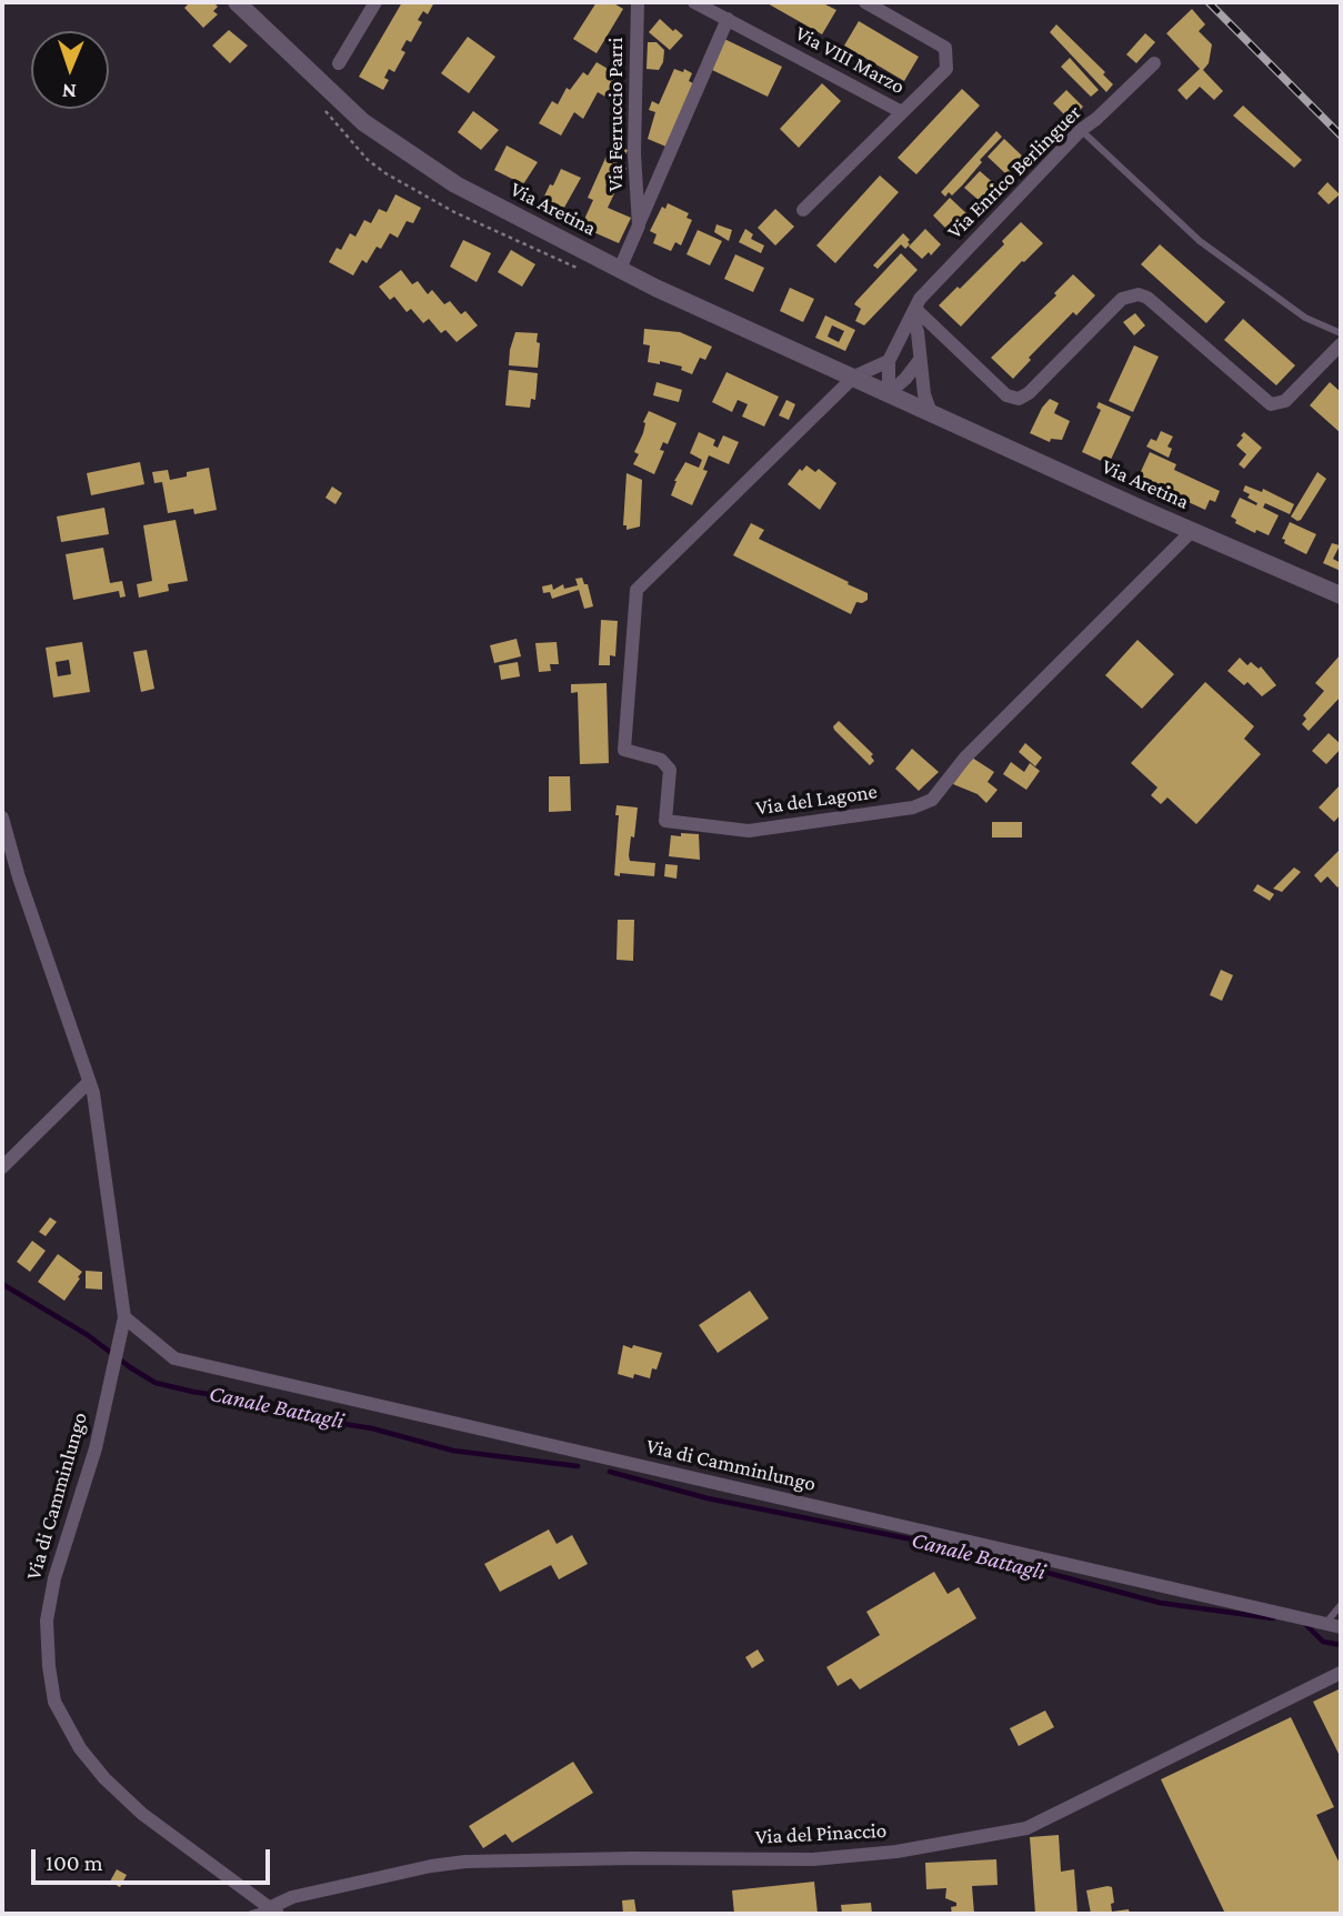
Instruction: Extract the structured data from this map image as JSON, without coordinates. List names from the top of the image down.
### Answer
{
  "streets": {
    "street": [
      "Via VIII Marzo",
      "Via Ferruccio Parri",
      "Via Enrico Berlinguer",
      "Via Aretina",
      "Via del Lagone",
      "Via di Camminlungo",
      "Via del Pinaccio"
    ]
  },
  "crossings": [
    ["Via Ferruccio Parri", "Via Aretina"],
    ["Via Enrico Berlinguer", "Via Aretina"],
    ["Via Aretina", "Via del Lagone"],
    ["Via di Camminlungo", "Via del Pinaccio"]
  ],
  "water": ["Canale Battagli"],
  "scale_bar": "100 m",
  "north": "bottom"
}
